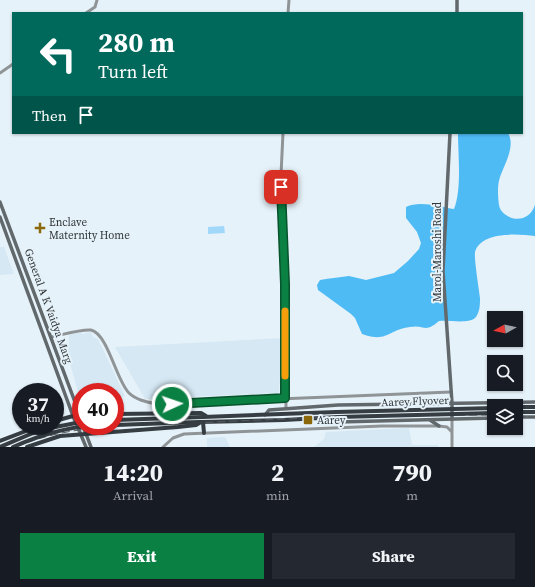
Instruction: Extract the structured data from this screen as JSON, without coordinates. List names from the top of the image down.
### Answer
{
  "streets": {
    "highway": ["Aarey Flyover"],
    "main road": ["Marol-Maroshi Road", "General A K Vaidya Marg"]
  },
  "places": {
    "health": ["Enclave Maternity Home"],
    "transit": ["Aarey"]
  },
  "north": "left",
  "page": {
    "turn": ["280 m", "Turn left"],
    "then": "Then",
    "speed": "37 km/h",
    "limit": "40",
    "eta": [
      "14:20",
      "Arrival",
      "2",
      "min",
      "790",
      "m"
    ],
    "buttons": ["Exit", "Share"]
  }
}
